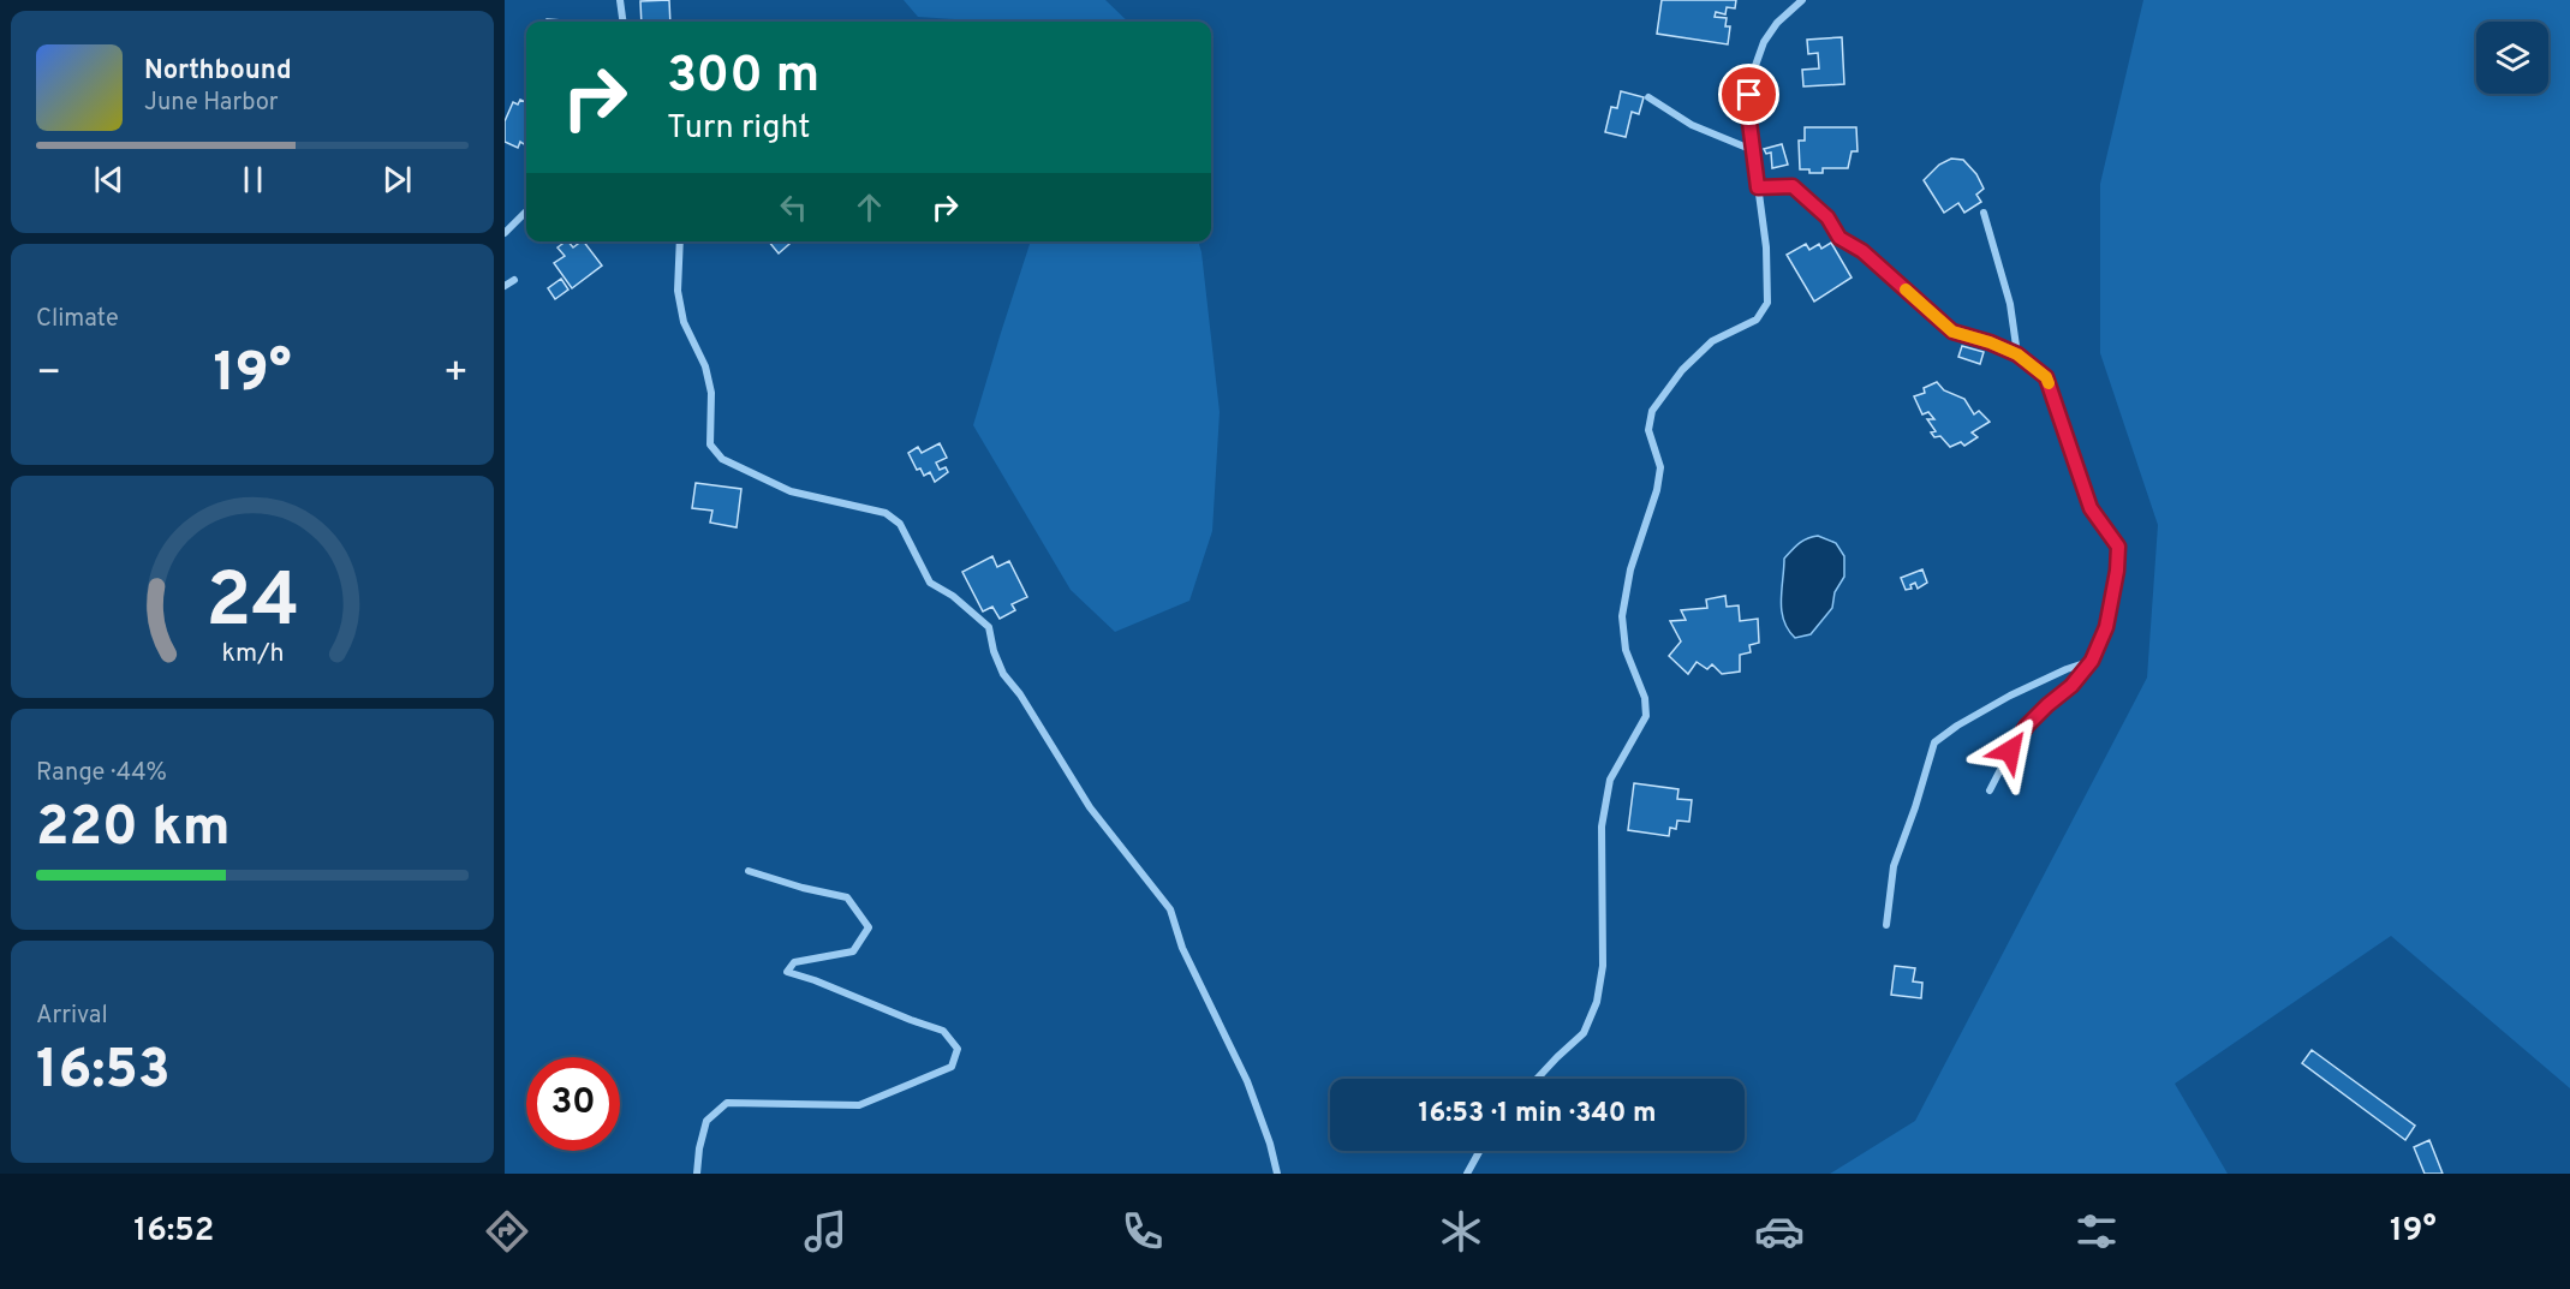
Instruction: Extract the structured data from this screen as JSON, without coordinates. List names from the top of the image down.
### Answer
{
  "page": {
    "turn": ["300 m", "Turn right"],
    "song": ["Northbound", "June Harbor"],
    "tile": [
      "Climate",
      ["Range · 44%", "220 km"],
      ["Arrival", "16:53"]
    ],
    "heat": ["−", "19°", "+"],
    "limit": "30",
    "trip": "16:53 · 1 min · 340 m",
    "tabs": ["16:52", "19°"],
    "gauge": ["24", "km/h"]
  }
}
